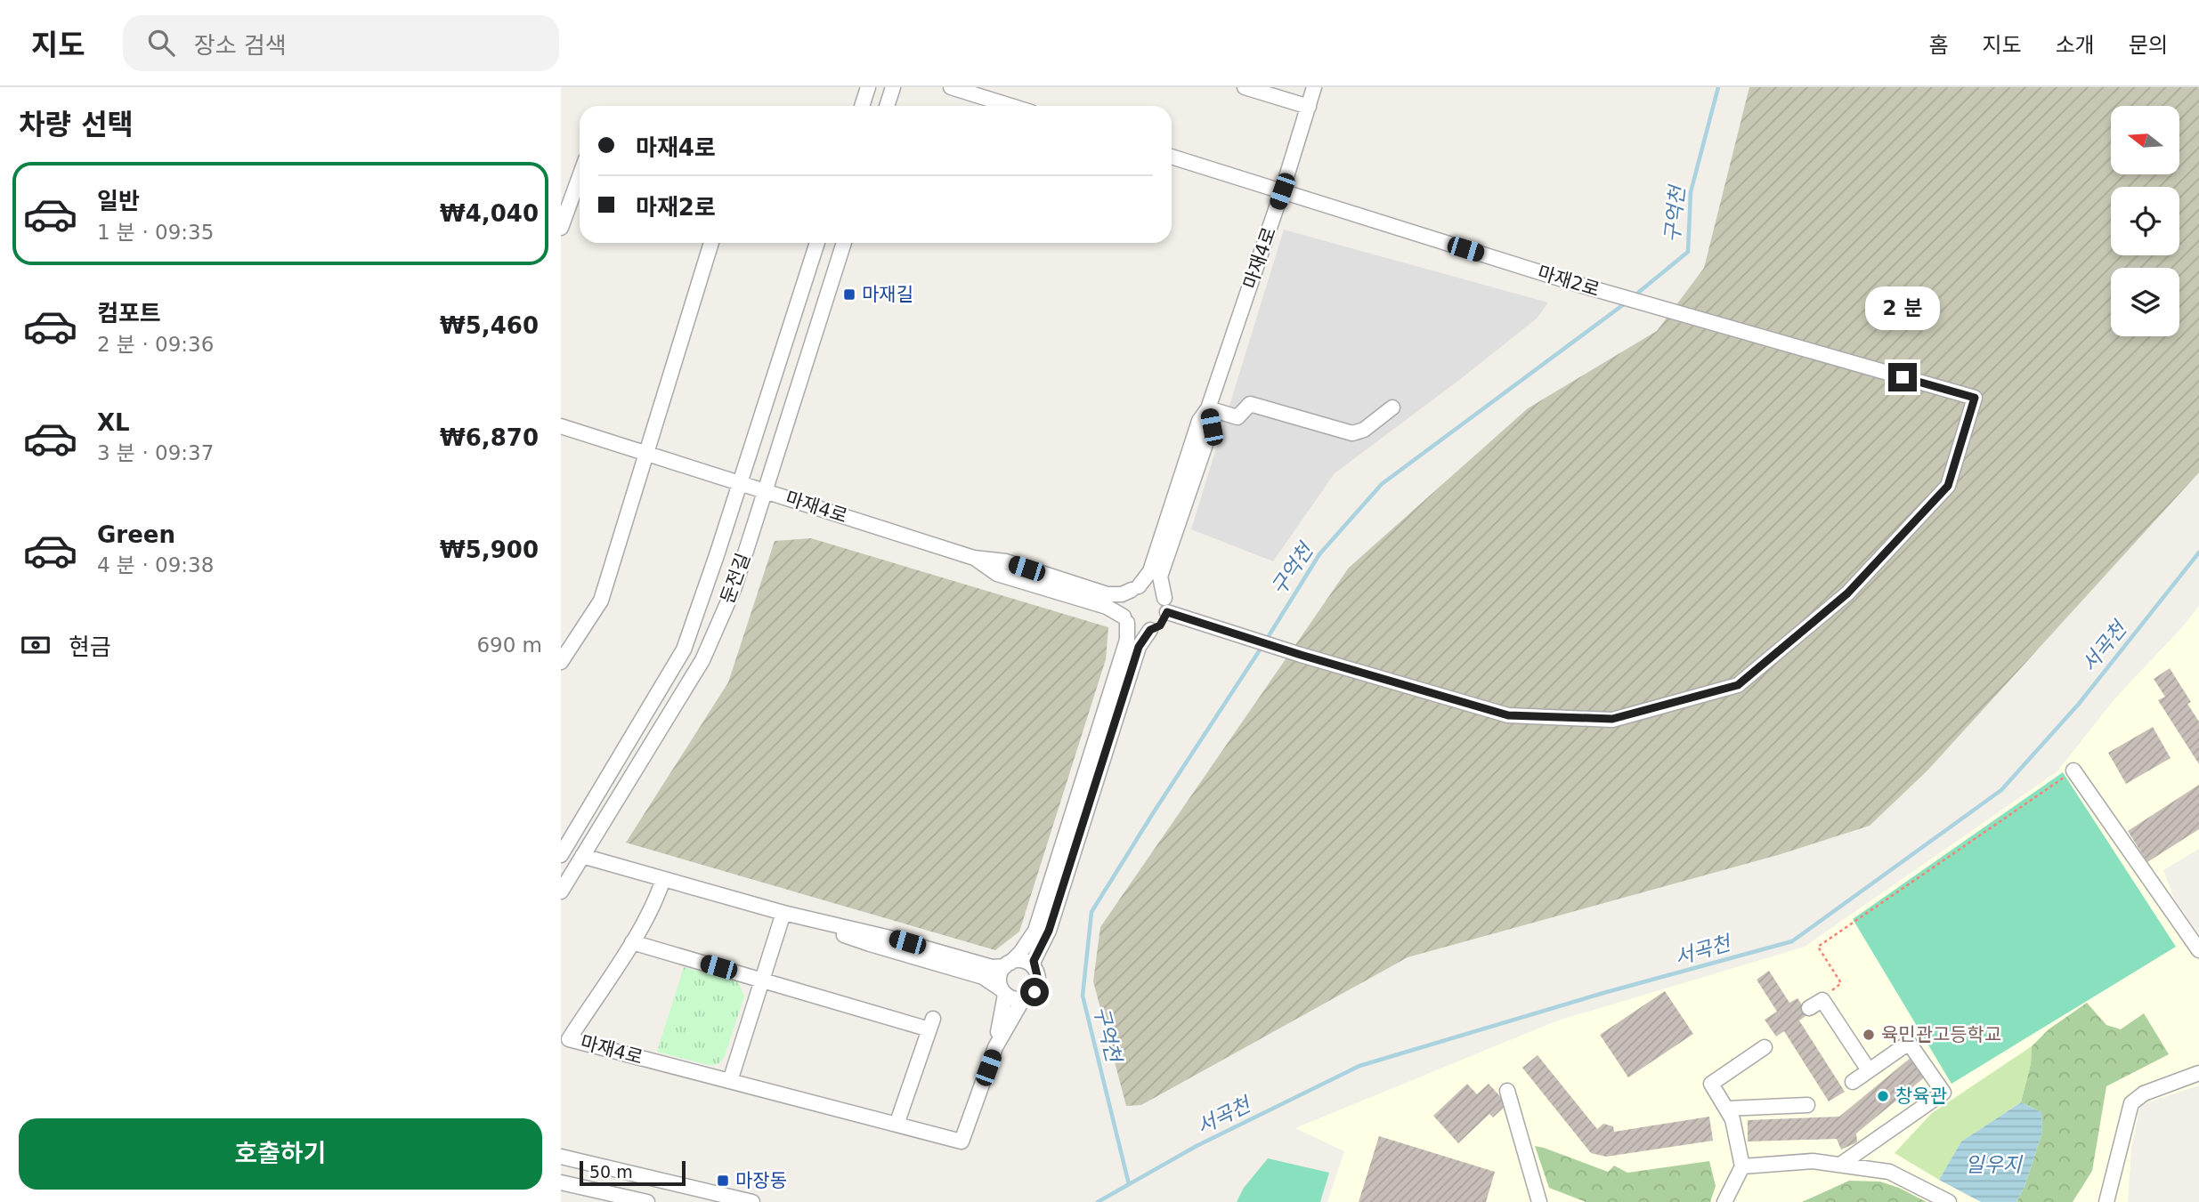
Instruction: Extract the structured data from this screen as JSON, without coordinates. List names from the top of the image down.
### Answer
{
  "streets": {
    "street": ["마재4로", "마재2로", "둔전길"]
  },
  "crossings": [
    ["마재4로", "마재2로"],
    ["마재4로", "둔전길"]
  ],
  "water": ["구억천", "서곡천", "일우지"],
  "places": {
    "transit": ["마재길", "마장동"],
    "other": ["육민관고등학교", "창육관"]
  },
  "scale_bar": "50 m",
  "north": "left",
  "page": {
    "header": "지도",
    "search": "장소 검색",
    "nav": [
      "홈",
      "지도",
      "소개",
      "문의"
    ],
    "heading": "차량 선택",
    "banner": ["마재4로", "마재2로"],
    "list": [
      {
        "name": "일반",
        "note": "1 분 · 09:35",
        "value": "₩4,040"
      },
      {
        "name": "컴포트",
        "note": "2 분 · 09:36",
        "value": "₩5,460"
      },
      {
        "name": "XL",
        "note": "3 분 · 09:37",
        "value": "₩6,870"
      },
      {
        "name": "Green",
        "note": "4 분 · 09:38",
        "value": "₩5,900"
      }
    ],
    "bubble": "2 분",
    "pay": ["현금", "690 m"],
    "buttons": "호출하기",
    "scale": "50 m"
  }
}
